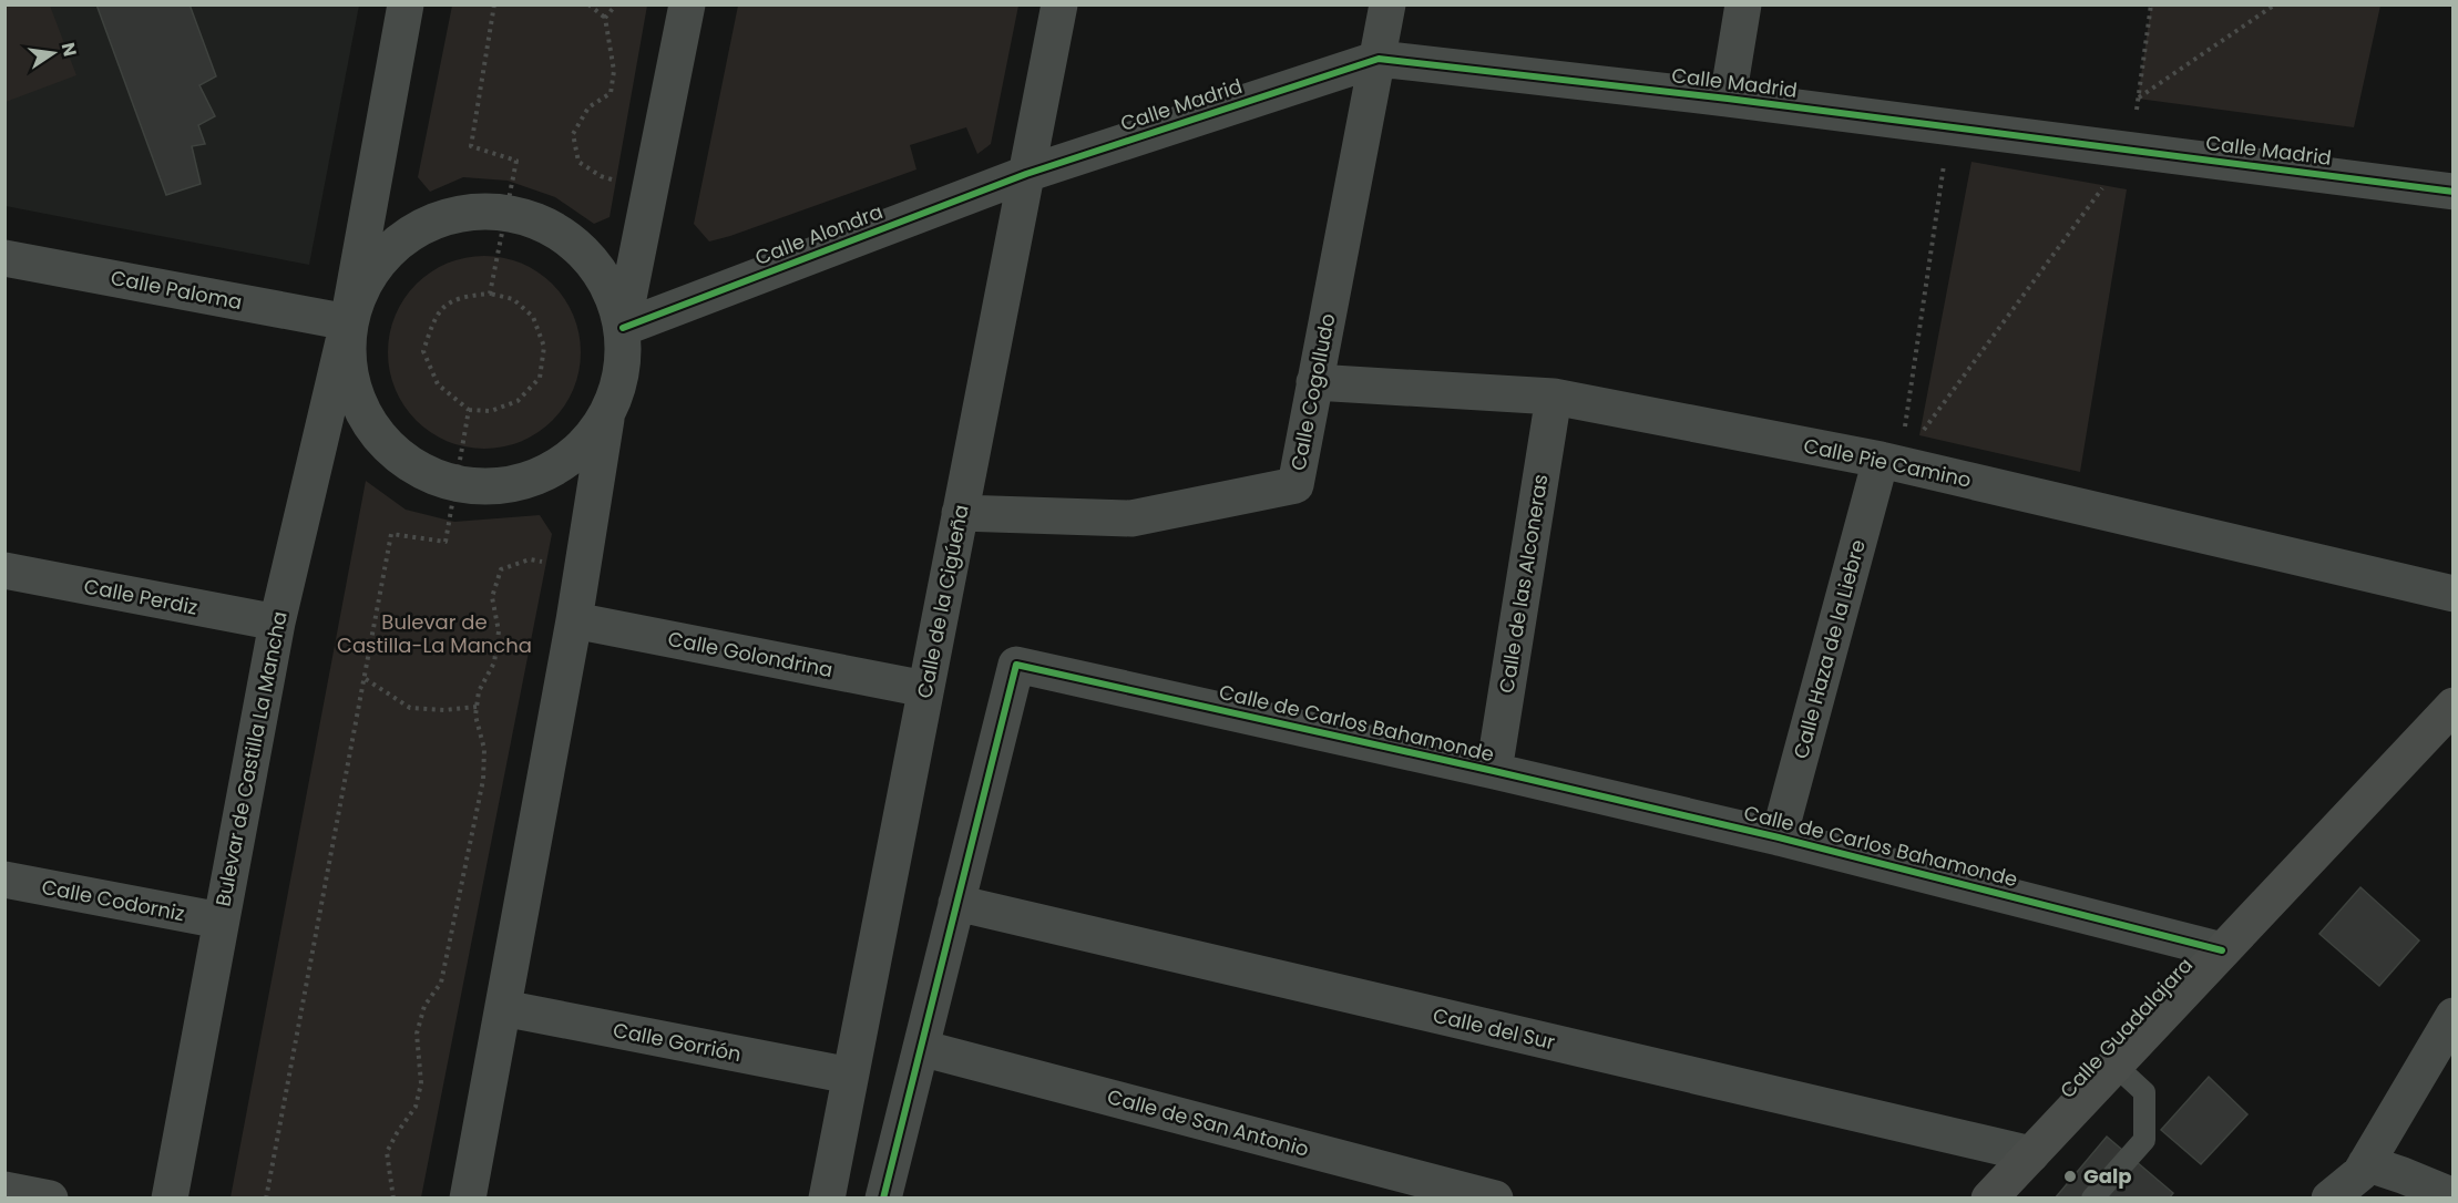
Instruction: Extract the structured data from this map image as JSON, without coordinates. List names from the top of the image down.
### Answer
{
  "streets": {
    "main road": ["Calle Guadalajara"],
    "street": [
      "Calle Madrid",
      "Calle Alondra",
      "Calle Paloma",
      "Calle Cogolludo",
      "Calle Pie Camino",
      "Calle de las Alconeras",
      "Calle Perdiz",
      "Calle de la Cigúeña",
      "Calle Haza de la Liebre",
      "Calle Golondrina",
      "Calle de Carlos Bahamonde",
      "Bulevar de Castilla La Mancha",
      "Calle Codorniz",
      "Calle del Sur",
      "Calle Gorrión",
      "Calle de San Antonio"
    ]
  },
  "crossings": [
    ["Calle Madrid", "Calle Alondra"],
    ["Calle Madrid", "Calle Cogolludo"],
    ["Calle Madrid", "Calle de la Cigúeña"],
    ["Calle Alondra", "Calle de la Cigúeña"],
    ["Calle Alondra", "Bulevar de Castilla La Mancha"],
    ["Calle Paloma", "Bulevar de Castilla La Mancha"],
    ["Calle Cogolludo", "Calle Pie Camino"],
    ["Calle Cogolludo", "Calle de la Cigúeña"],
    ["Calle Pie Camino", "Calle de las Alconeras"],
    ["Calle Pie Camino", "Calle Haza de la Liebre"],
    ["Calle de las Alconeras", "Calle de Carlos Bahamonde"],
    ["Calle Perdiz", "Bulevar de Castilla La Mancha"],
    ["Calle de la Cigúeña", "Calle Golondrina"],
    ["Calle de la Cigúeña", "Calle Gorrión"],
    ["Calle Haza de la Liebre", "Calle de Carlos Bahamonde"],
    ["Calle Golondrina", "Bulevar de Castilla La Mancha"],
    ["Calle de Carlos Bahamonde", "Calle Guadalajara"],
    ["Calle de Carlos Bahamonde", "Calle del Sur"],
    ["Calle de Carlos Bahamonde", "Calle de San Antonio"],
    ["Bulevar de Castilla La Mancha", "Calle Codorniz"],
    ["Bulevar de Castilla La Mancha", "Calle Gorrión"],
    ["Calle Guadalajara", "Calle del Sur"]
  ],
  "parks": ["Bulevar de Castilla-La Mancha"],
  "places": ["Galp"],
  "north": "right"
}
